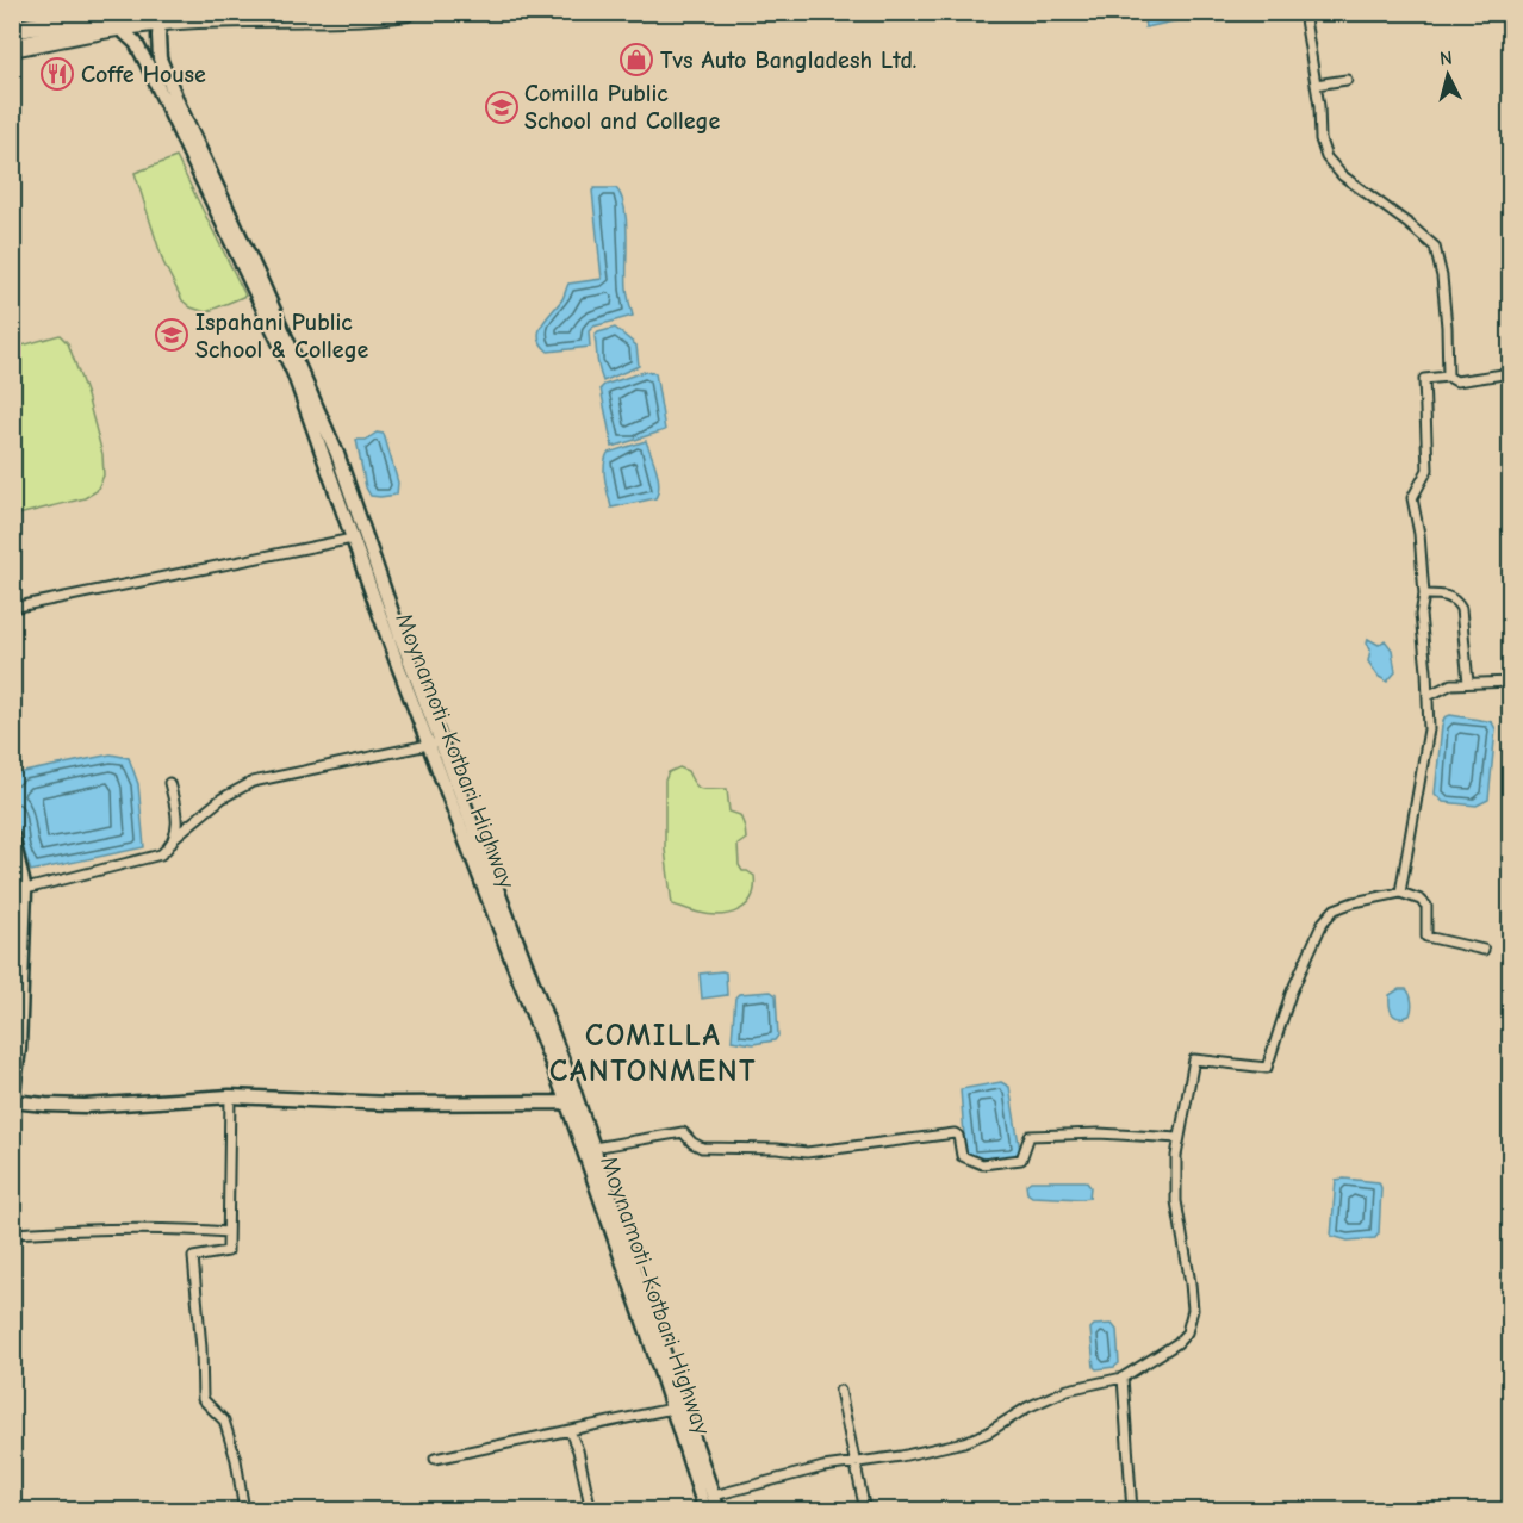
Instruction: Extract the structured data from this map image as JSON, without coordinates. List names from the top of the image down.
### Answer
{
  "streets": {
    "main road": ["Moynamoti–Kotbari Highway"]
  },
  "districts": ["COMILLA CANTONMENT"],
  "places": {
    "shop": ["Tvs Auto Bangladesh Ltd."],
    "restaurant": ["Coffe House"],
    "school or university": ["Comilla Public School and College", "Ispahani Public School & College"]
  },
  "north": "top"
}
